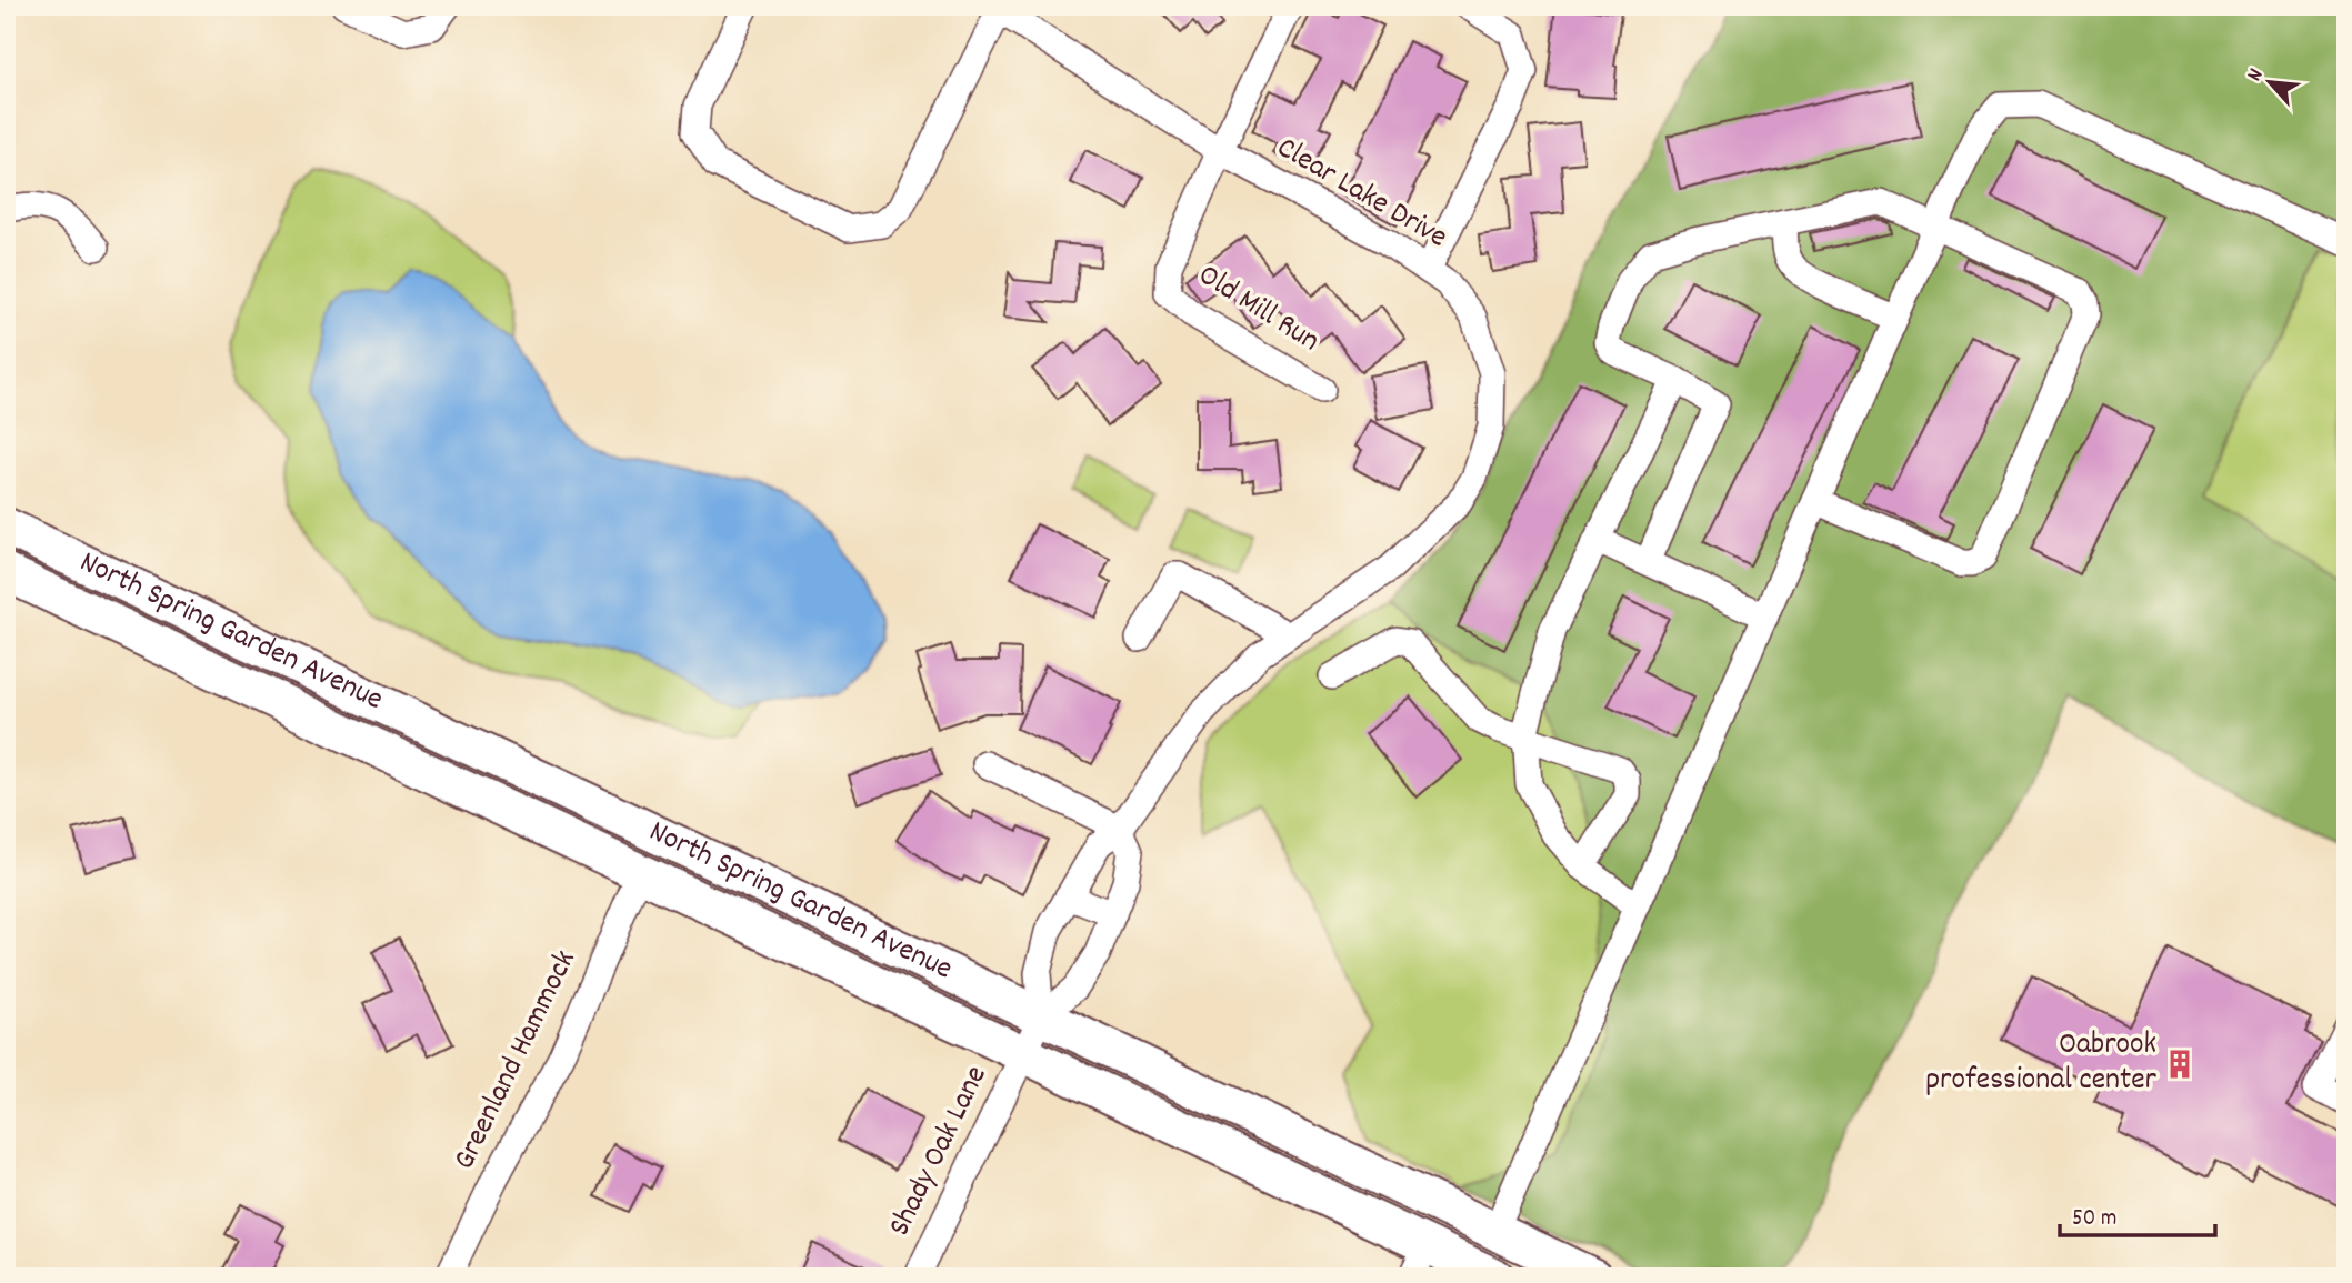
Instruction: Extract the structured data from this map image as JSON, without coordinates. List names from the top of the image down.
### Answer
{
  "streets": {
    "highway": ["North Spring Garden Avenue"],
    "street": [
      "Clear Lake Drive",
      "Old Mill Run",
      "Greenland Hammock",
      "Shady Oak Lane"
    ]
  },
  "crossings": [
    ["Clear Lake Drive", "Old Mill Run"],
    ["Clear Lake Drive", "North Spring Garden Avenue"],
    ["Clear Lake Drive", "Shady Oak Lane"],
    ["North Spring Garden Avenue", "Greenland Hammock"],
    ["North Spring Garden Avenue", "Shady Oak Lane"]
  ],
  "places": {
    "building": ["Oabrook professional center"]
  },
  "scale_bar": "50 m",
  "north": "top left"
}
